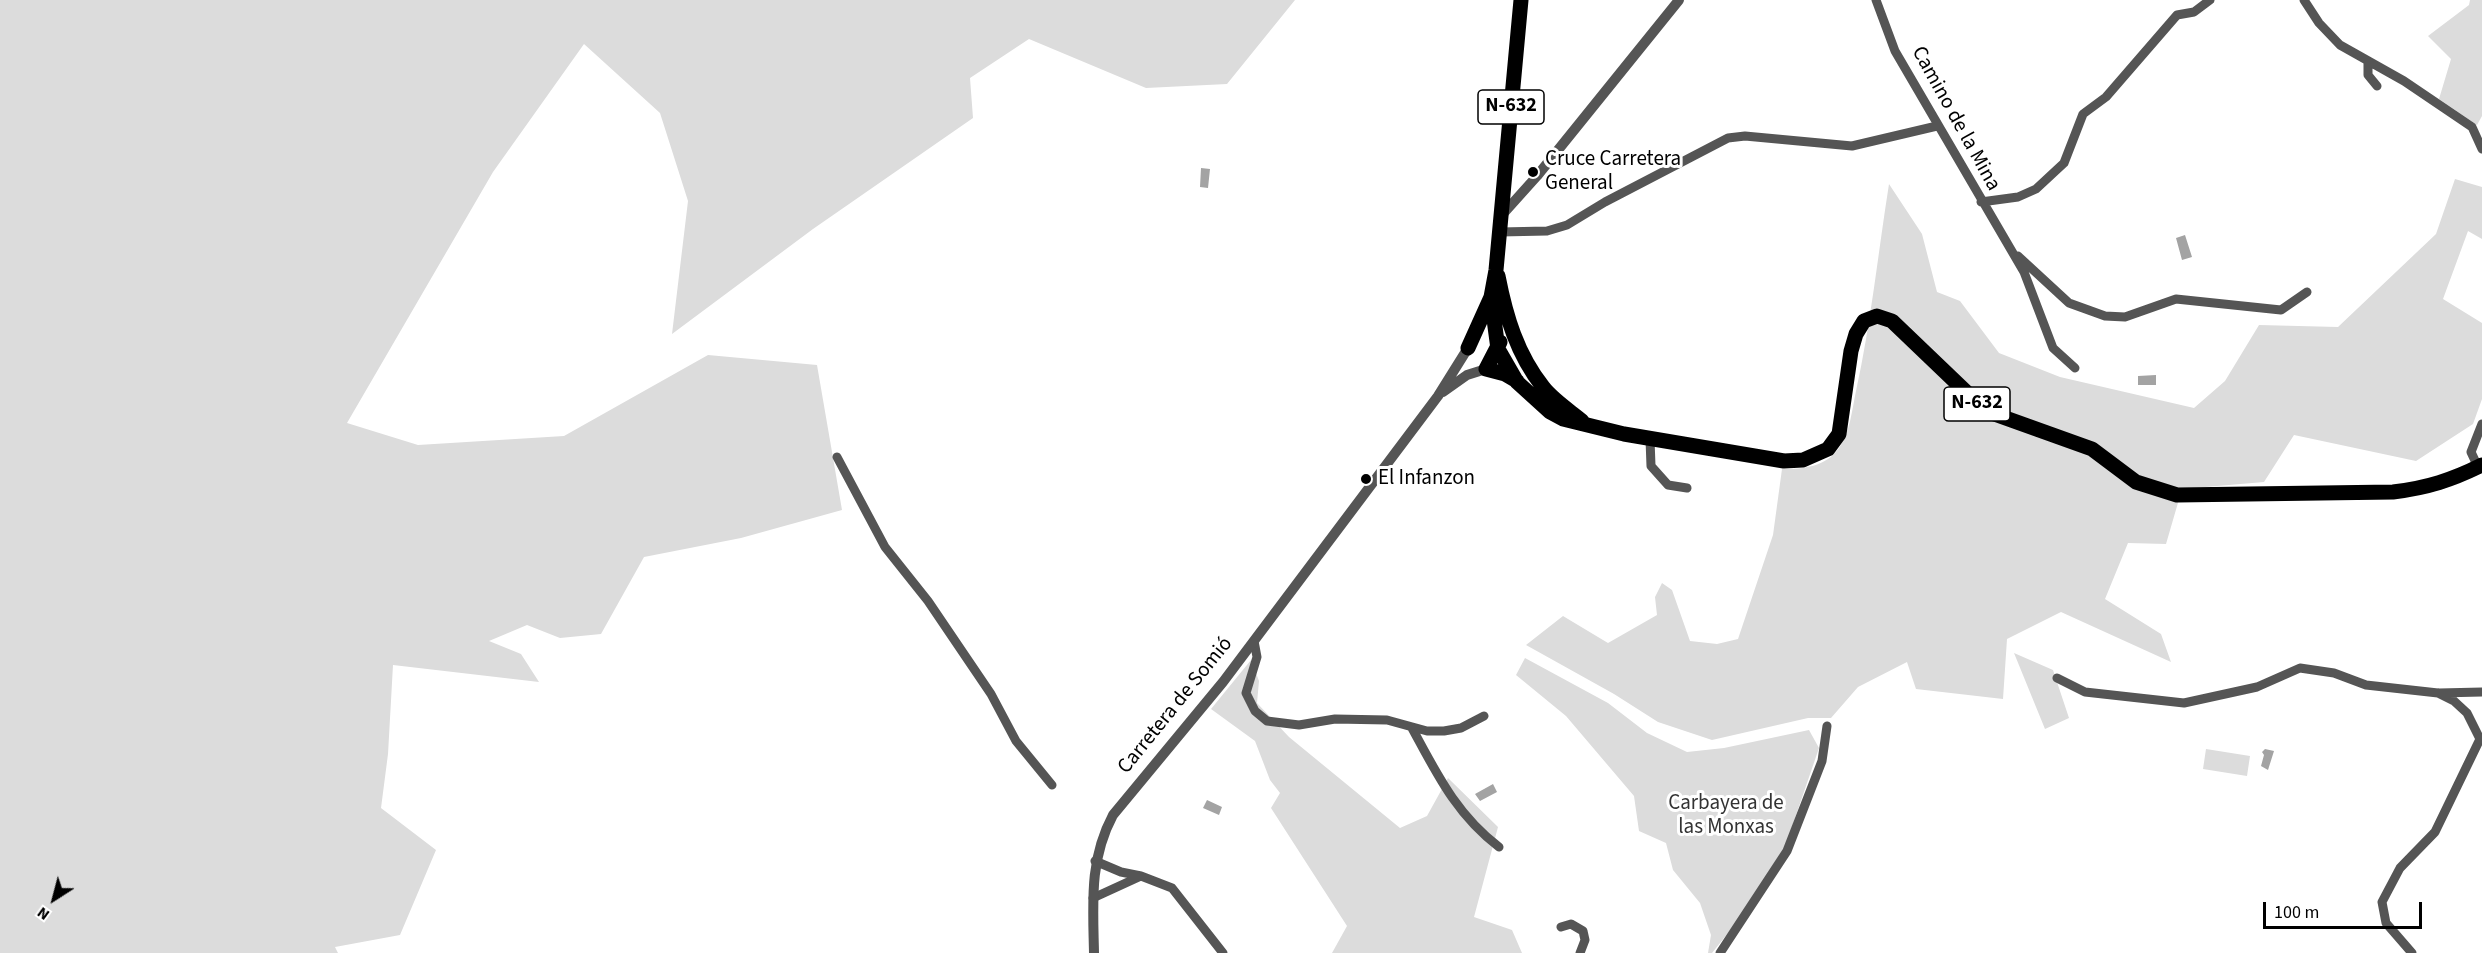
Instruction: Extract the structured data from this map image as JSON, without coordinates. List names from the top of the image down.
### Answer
{
  "streets": {
    "highway": ["N-632"],
    "street": ["Camino de la Mina", "Carretera de Somió"]
  },
  "parks": ["Carbayera de las Monxas"],
  "places": ["Cruce Carretera General", "El Infanzon"],
  "scale_bar": "100 m",
  "north": "bottom left"
}
